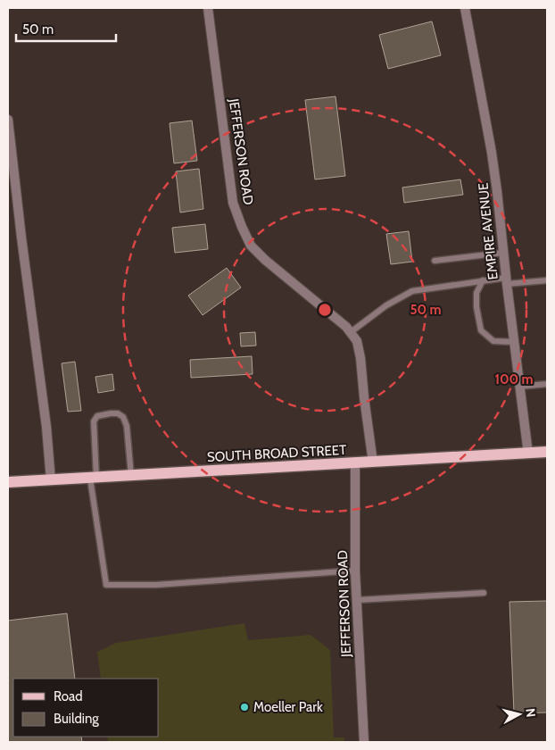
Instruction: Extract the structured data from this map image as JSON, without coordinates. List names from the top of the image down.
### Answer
{
  "streets": {
    "main road": ["SOUTH BROAD STREET"],
    "street": ["JEFFERSON ROAD", "EMPIRE AVENUE"]
  },
  "crossings": [
    ["JEFFERSON ROAD", "SOUTH BROAD STREET"],
    ["EMPIRE AVENUE", "SOUTH BROAD STREET"]
  ],
  "places": ["Moeller Park"],
  "legend": ["Road", "Building"],
  "scale_bar": "50 m",
  "north": "right",
  "rings": ["50 m", "100 m"]
}
